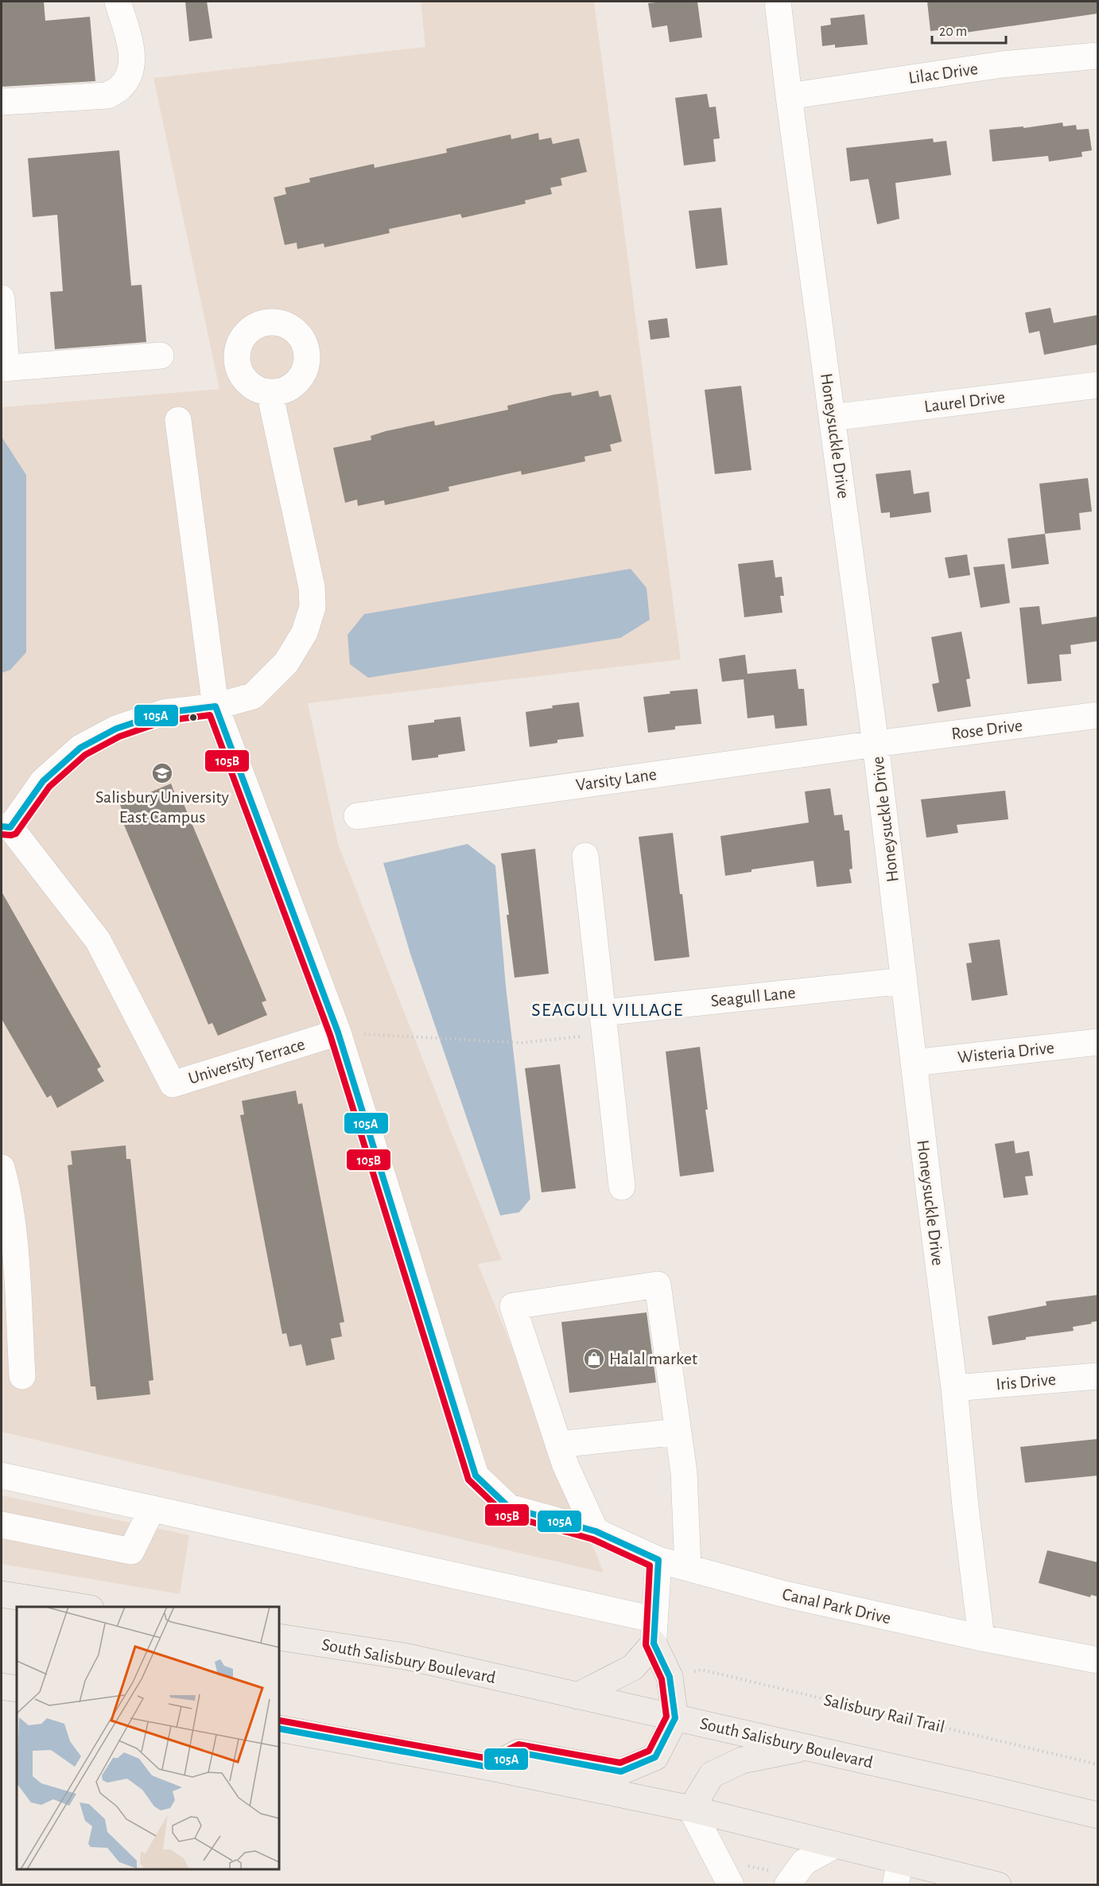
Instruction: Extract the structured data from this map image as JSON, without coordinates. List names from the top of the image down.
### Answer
{
  "streets": {
    "main road": ["South Salisbury Boulevard"],
    "street": [
      "Lilac Drive",
      "Laurel Drive",
      "Honeysuckle Drive",
      "Rose Drive",
      "Varsity Lane",
      "Seagull Lane",
      "Wisteria Drive",
      "University Terrace",
      "Iris Drive",
      "Canal Park Drive"
    ],
    "path": ["Salisbury Rail Trail"]
  },
  "crossings": [
    ["Lilac Drive", "Honeysuckle Drive"],
    ["Laurel Drive", "Honeysuckle Drive"],
    ["Honeysuckle Drive", "Rose Drive"],
    ["Honeysuckle Drive", "Varsity Lane"],
    ["Honeysuckle Drive", "Seagull Lane"],
    ["Honeysuckle Drive", "Wisteria Drive"],
    ["Honeysuckle Drive", "Iris Drive"],
    ["Honeysuckle Drive", "Canal Park Drive"],
    ["Rose Drive", "Varsity Lane"]
  ],
  "districts": ["SEAGULL VILLAGE"],
  "places": {
    "school or university": ["Salisbury University East Campus"],
    "shop": ["Halal market"]
  },
  "lines": ["transit line 105A", "transit line 105B"],
  "scale_bar": "20 m"
}
